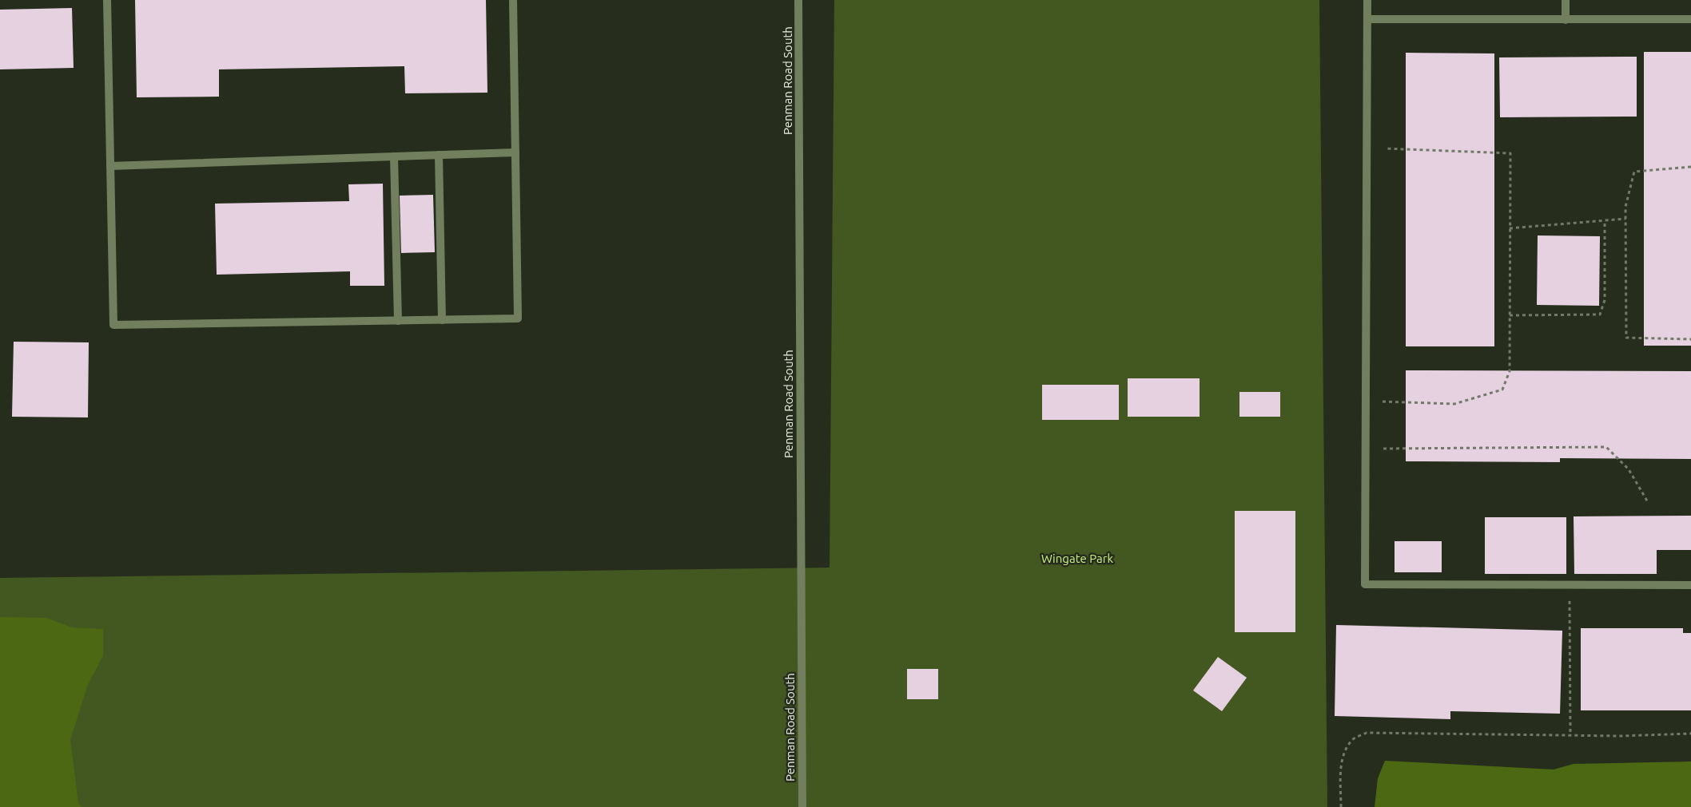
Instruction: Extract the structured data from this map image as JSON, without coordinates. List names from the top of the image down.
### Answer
{
  "streets": {
    "street": ["Penman Road South"]
  },
  "parks": ["Wingate Park"]
}
